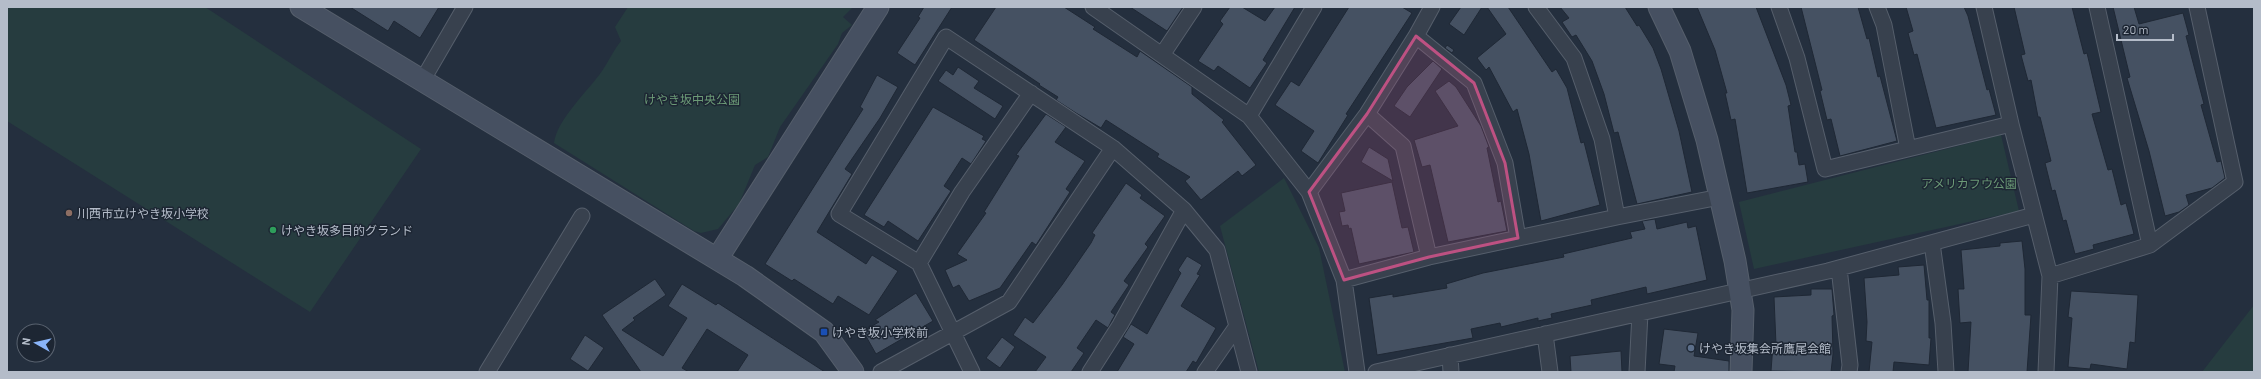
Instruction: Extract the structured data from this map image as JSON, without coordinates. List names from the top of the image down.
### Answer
{
  "parks": ["けやき坂中央公園", "アメリカフウ公園"],
  "places": {
    "other": ["川西市立けやき坂小学校", "けやき坂多目的グランド", "けやき坂集会所鷹尾会館"],
    "transit": ["けやき坂小学校前"]
  },
  "scale_bar": "20 m",
  "north": "left"
}
